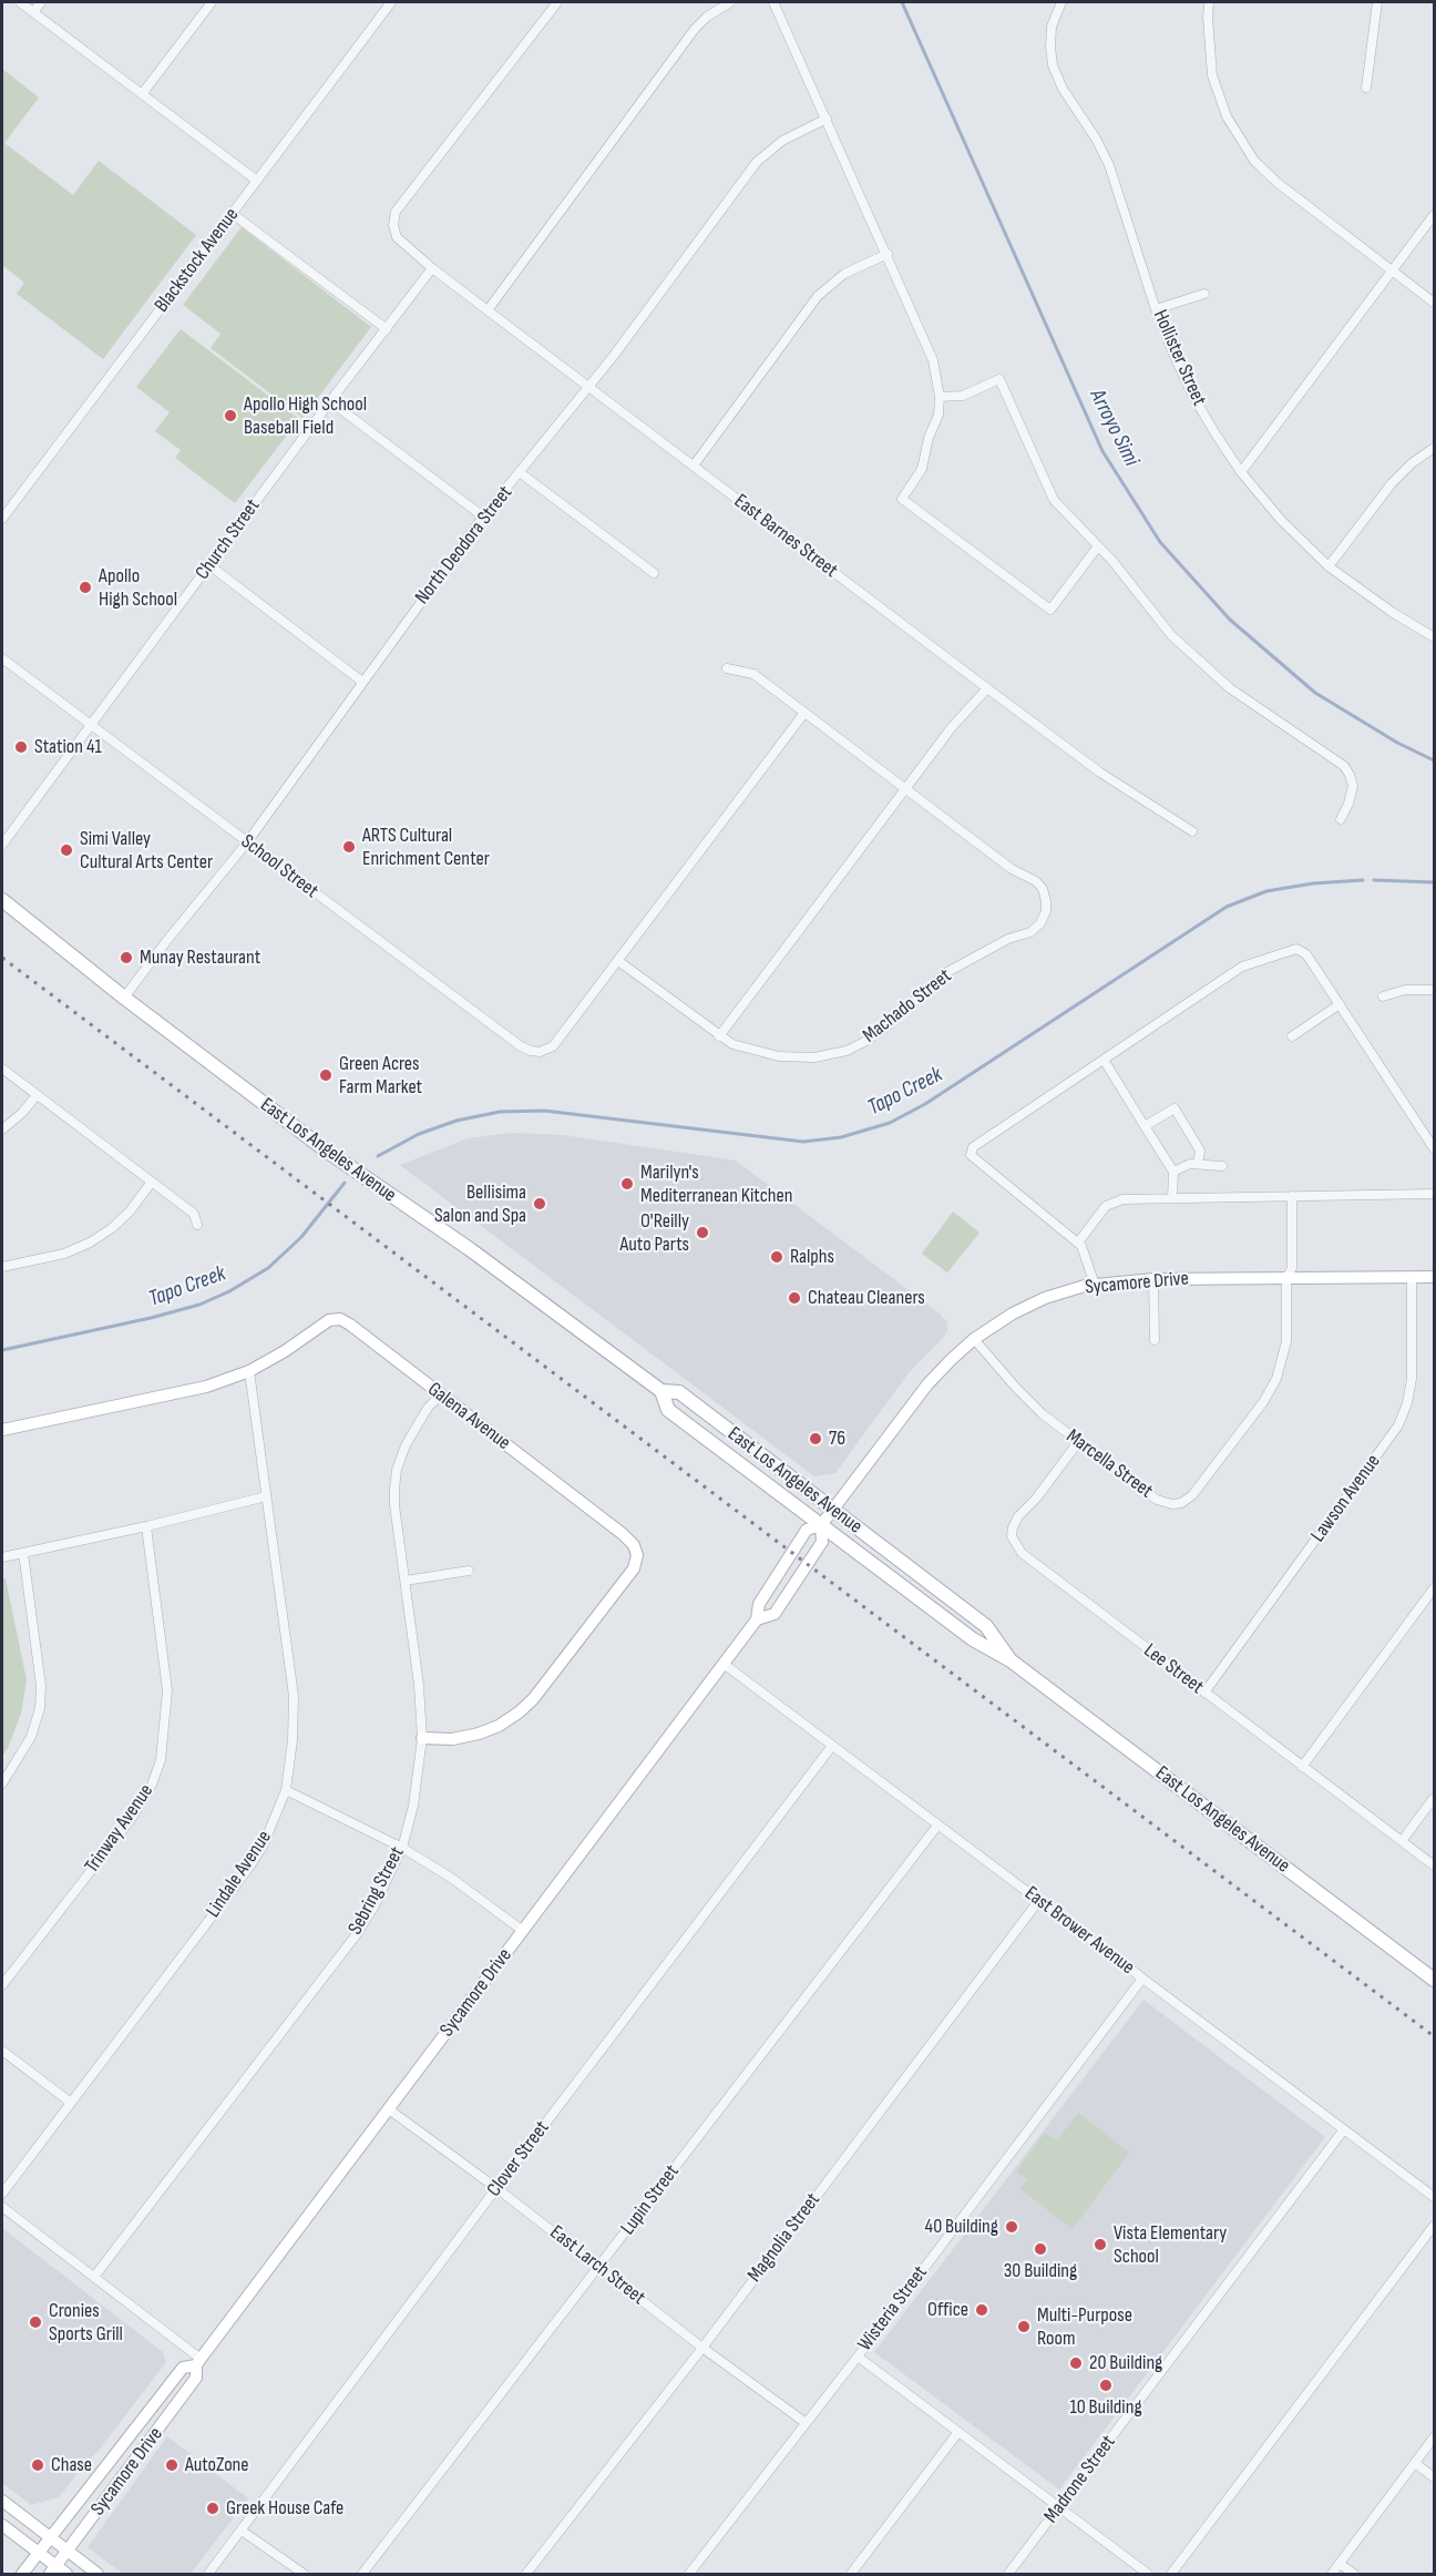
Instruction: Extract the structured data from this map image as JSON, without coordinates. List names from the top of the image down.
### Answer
{
  "streets": {
    "main road": ["East Los Angeles Avenue", "Sycamore Drive", "Galena Avenue"],
    "street": [
      "Blackstock Avenue",
      "Hollister Street",
      "East Barnes Street",
      "Church Street",
      "North Deodora Street",
      "School Street",
      "Machado Street",
      "Marcella Street",
      "Lawson Avenue",
      "Lee Street",
      "Trinway Avenue",
      "Lindale Avenue",
      "Sebring Street",
      "East Brower Avenue",
      "Clover Street",
      "Lupin Street",
      "Magnolia Street",
      "East Larch Street",
      "Wisteria Street",
      "Madrone Street"
    ]
  },
  "crossings": [
    ["East Barnes Street", "Church Street"],
    ["East Barnes Street", "North Deodora Street"],
    ["Church Street", "School Street"],
    ["North Deodora Street", "School Street"],
    ["North Deodora Street", "East Los Angeles Avenue"],
    ["School Street", "Machado Street"],
    ["East Los Angeles Avenue", "Sycamore Drive"],
    ["Sycamore Drive", "Marcella Street"],
    ["Sycamore Drive", "Lawson Avenue"],
    ["Sycamore Drive", "East Brower Avenue"],
    ["Sycamore Drive", "East Larch Street"],
    ["Galena Avenue", "Lindale Avenue"],
    ["Galena Avenue", "Sebring Street"],
    ["Marcella Street", "Lee Street"],
    ["Lawson Avenue", "Lee Street"],
    ["East Brower Avenue", "Clover Street"],
    ["East Brower Avenue", "Lupin Street"],
    ["East Brower Avenue", "Magnolia Street"],
    ["East Brower Avenue", "Wisteria Street"],
    ["East Brower Avenue", "Madrone Street"],
    ["Clover Street", "East Larch Street"],
    ["Lupin Street", "East Larch Street"],
    ["Magnolia Street", "East Larch Street"],
    ["East Larch Street", "Wisteria Street"]
  ],
  "water": ["Arroyo Simi", "Tapo Creek"],
  "places": [
    "Apollo High School Baseball Field",
    "Apollo High School",
    "Station 41",
    "ARTS Cultural Enrichment Center",
    "Simi Valley Cultural Arts Center",
    "Munay Restaurant",
    "Green Acres Farm Market",
    "Marilyn's Mediterranean Kitchen",
    "Bellisima Salon and Spa",
    "O'Reilly Auto Parts",
    "Ralphs",
    "Chateau Cleaners",
    "76",
    "40 Building",
    "Vista Elementary School",
    "30 Building",
    "Office",
    "Cronies Sports Grill",
    "Multi-Purpose Room",
    "20 Building",
    "10 Building",
    "Chase",
    "AutoZone",
    "Greek House Cafe"
  ]
}
